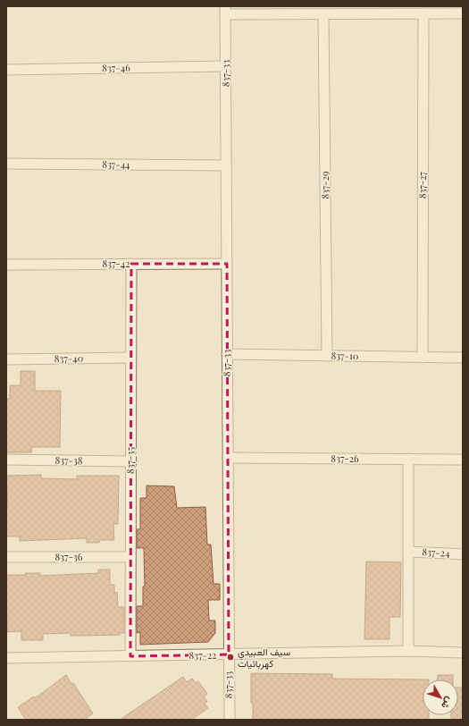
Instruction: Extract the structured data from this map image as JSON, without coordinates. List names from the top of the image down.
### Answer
{
  "streets": {
    "street": [
      "837-46",
      "837-33",
      "837-44",
      "837-29",
      "837-27",
      "837-42",
      "837-10",
      "837-40",
      "837-26",
      "837-38",
      "837-35",
      "837-24",
      "837-36",
      "837-22"
    ]
  },
  "crossings": [
    ["837-46", "837-33"],
    ["837-33", "837-44"],
    ["837-33", "837-42"],
    ["837-33", "837-10"],
    ["837-33", "837-26"],
    ["837-33", "837-22"],
    ["837-29", "837-10"],
    ["837-27", "837-10"],
    ["837-42", "837-35"],
    ["837-40", "837-35"],
    ["837-38", "837-35"],
    ["837-35", "837-36"],
    ["837-35", "837-22"]
  ],
  "places": ["سيف العبيدي كهربائيات"],
  "north": "bottom right"
}
